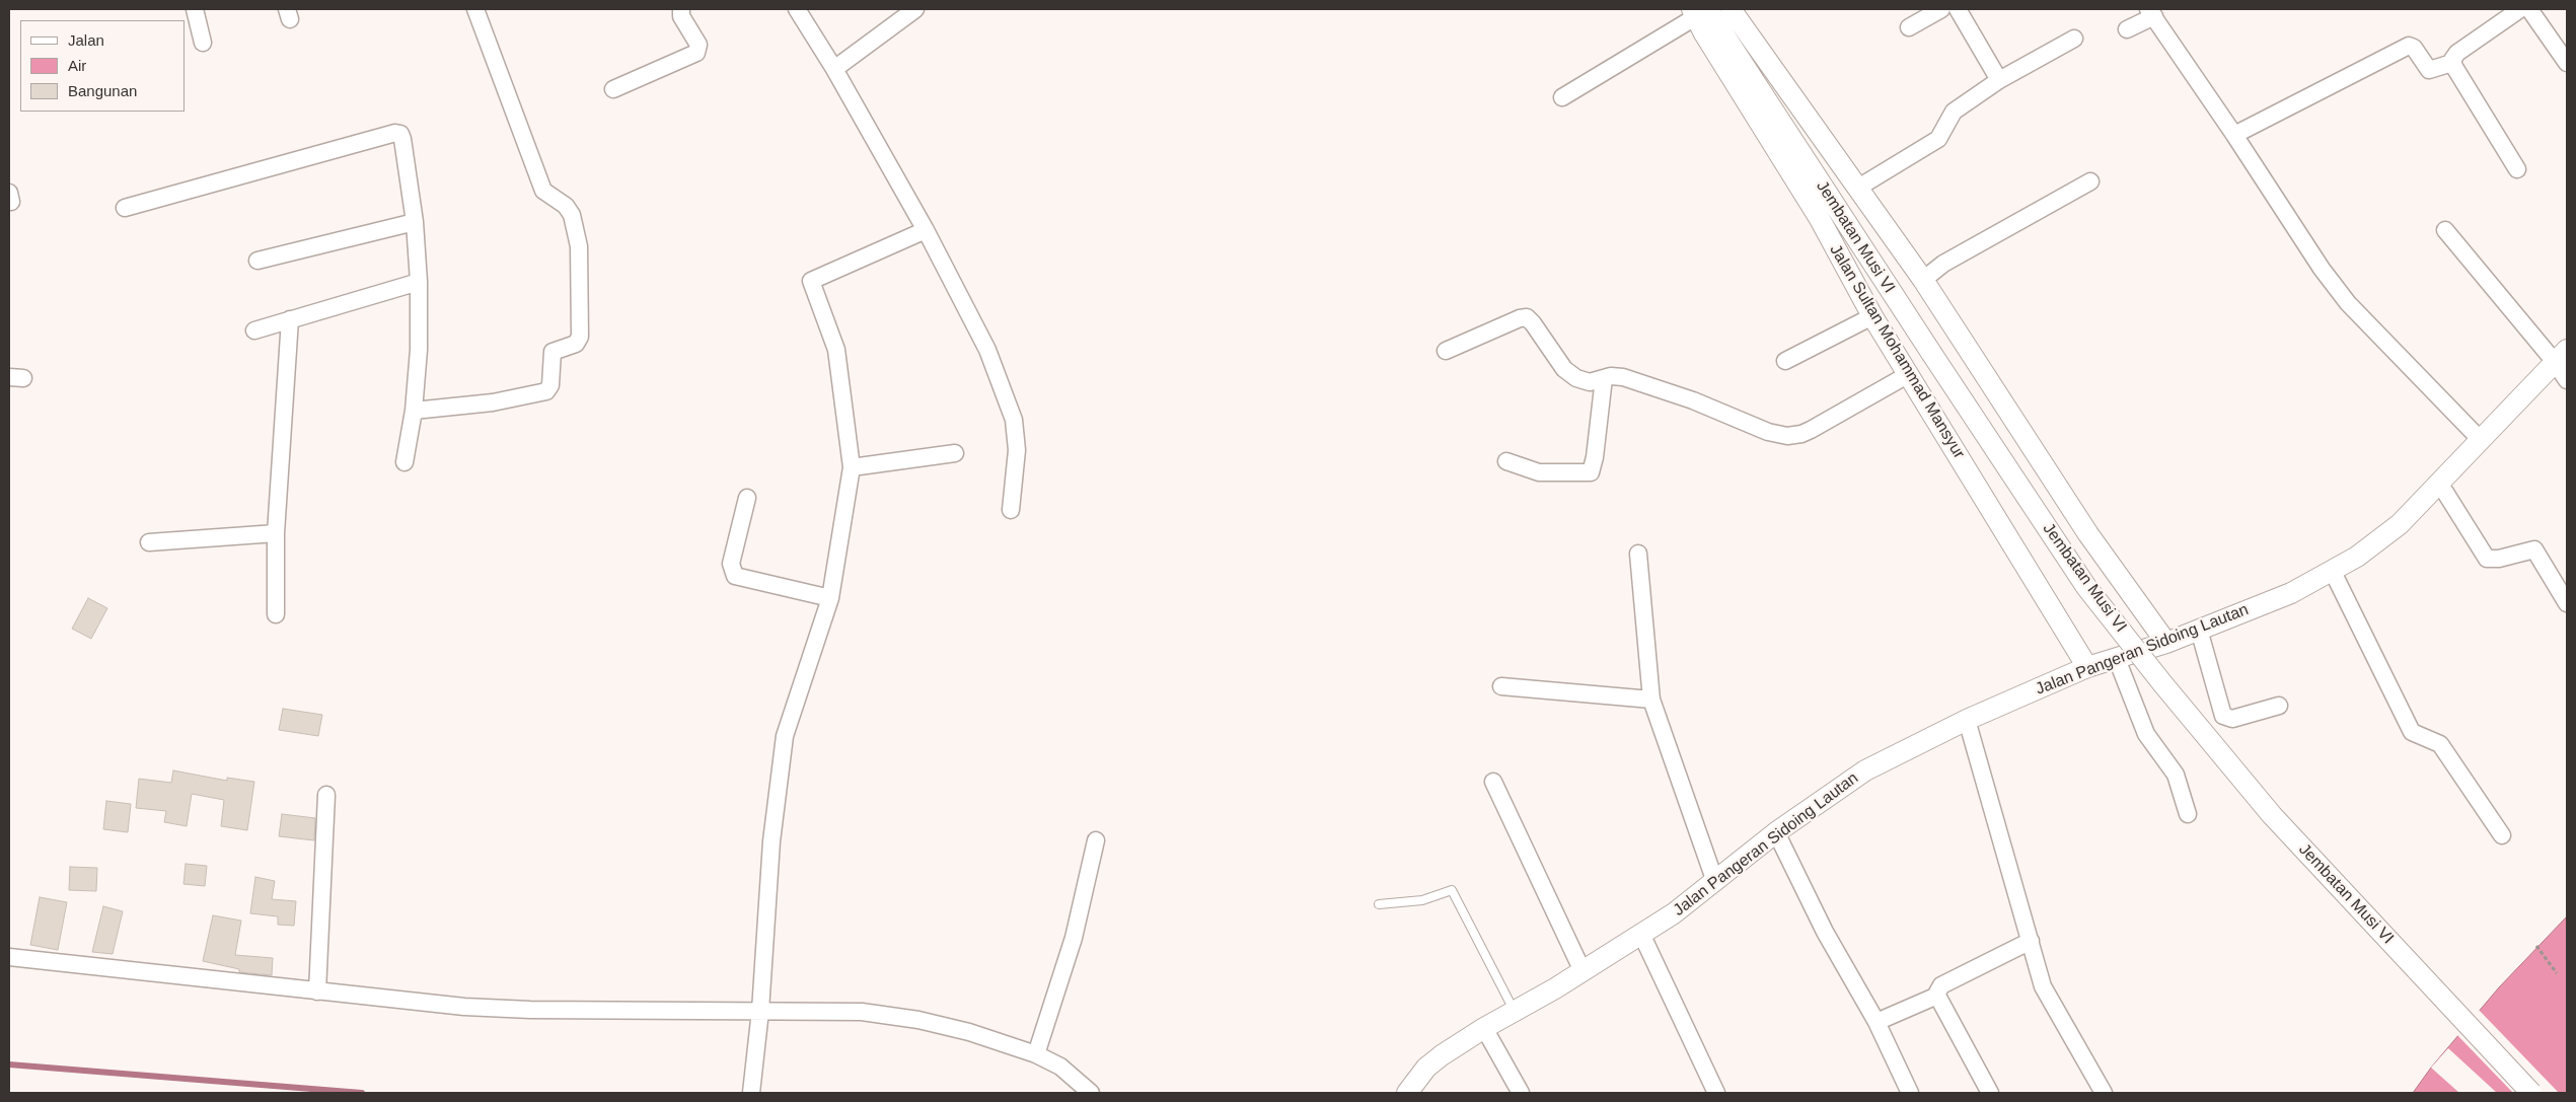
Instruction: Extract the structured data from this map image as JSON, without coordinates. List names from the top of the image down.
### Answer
{
  "streets": {
    "street": ["Jembatan Musi VI", "Jalan Sultan Mohammad Mansyur", "Jalan Pangeran Sidoing Lautan"]
  },
  "crossings": [
    ["Jembatan Musi VI", "Jalan Sultan Mohammad Mansyur"],
    ["Jalan Sultan Mohammad Mansyur", "Jalan Pangeran Sidoing Lautan"]
  ],
  "legend": ["Jalan", "Air", "Bangunan"]
}
